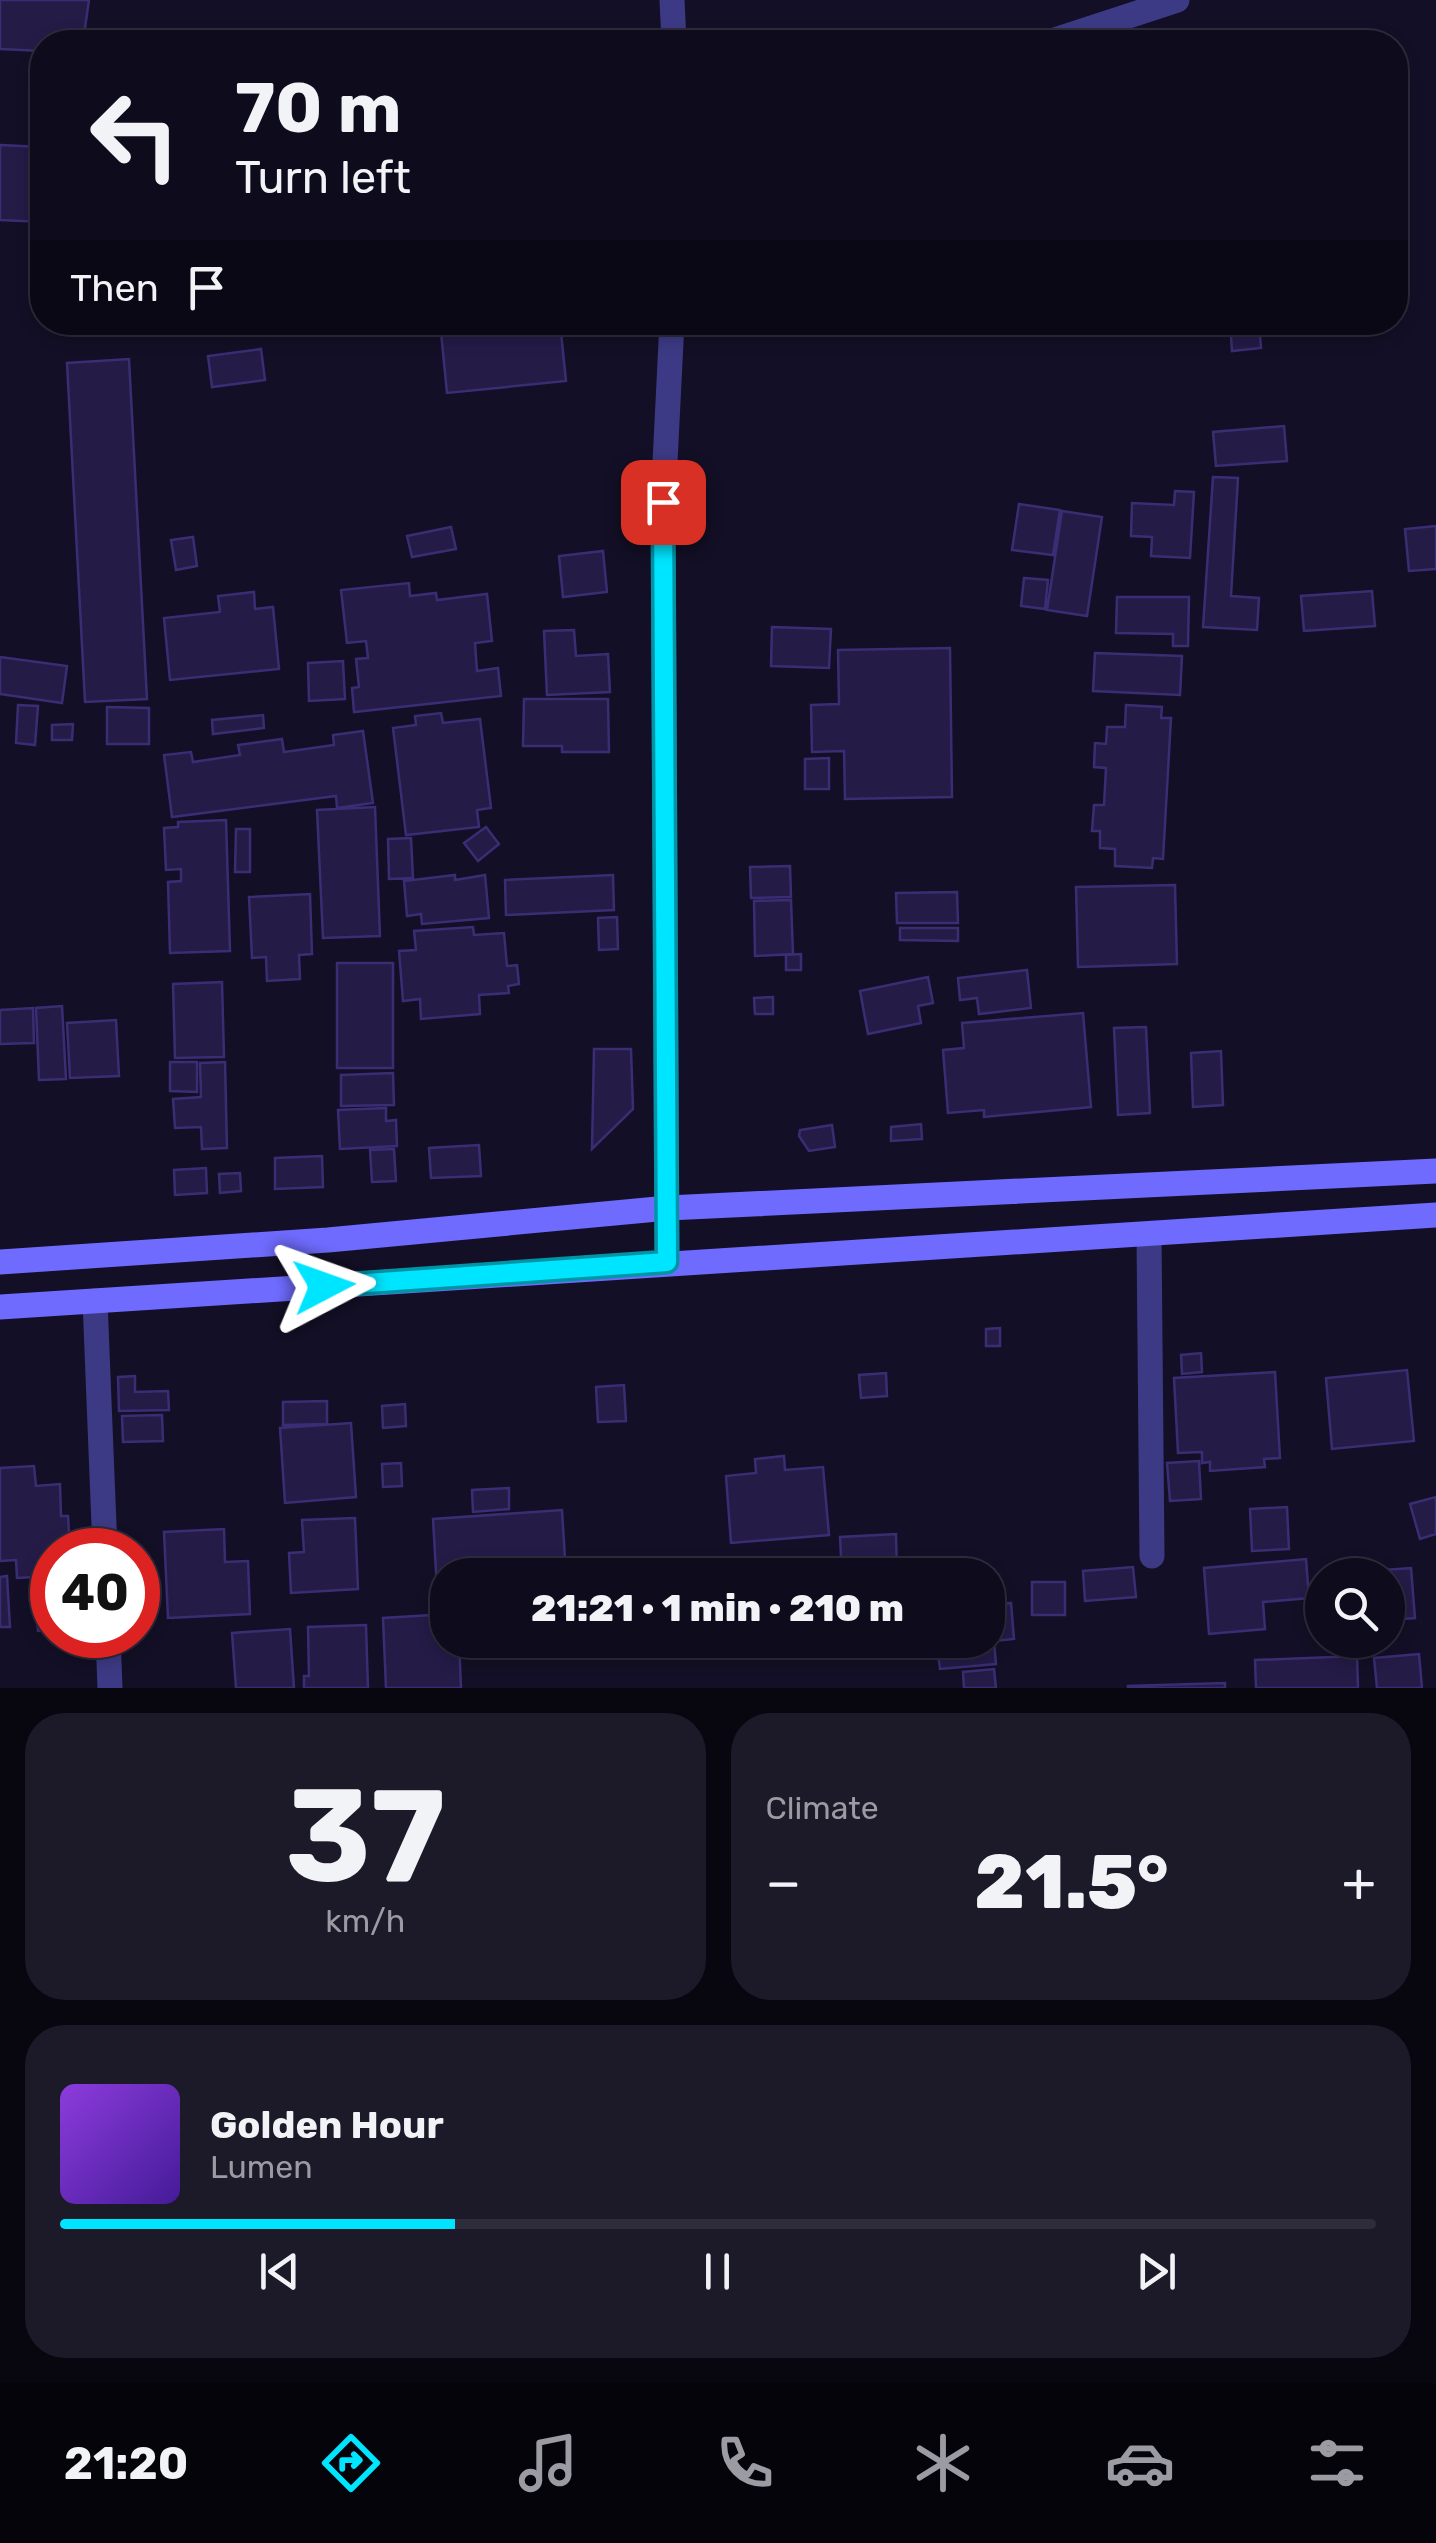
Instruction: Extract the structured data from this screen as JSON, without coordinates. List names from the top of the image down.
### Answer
{
  "page": {
    "turn": ["70 m", "Turn left"],
    "then": "Then",
    "limit": "40",
    "trip": "21:21 · 1 min · 210 m",
    "tile": [
      ["37", "km/h"],
      "Climate"
    ],
    "heat": ["−", "21.5°", "+"],
    "song": ["Golden Hour", "Lumen"],
    "tabs": "21:20"
  }
}
